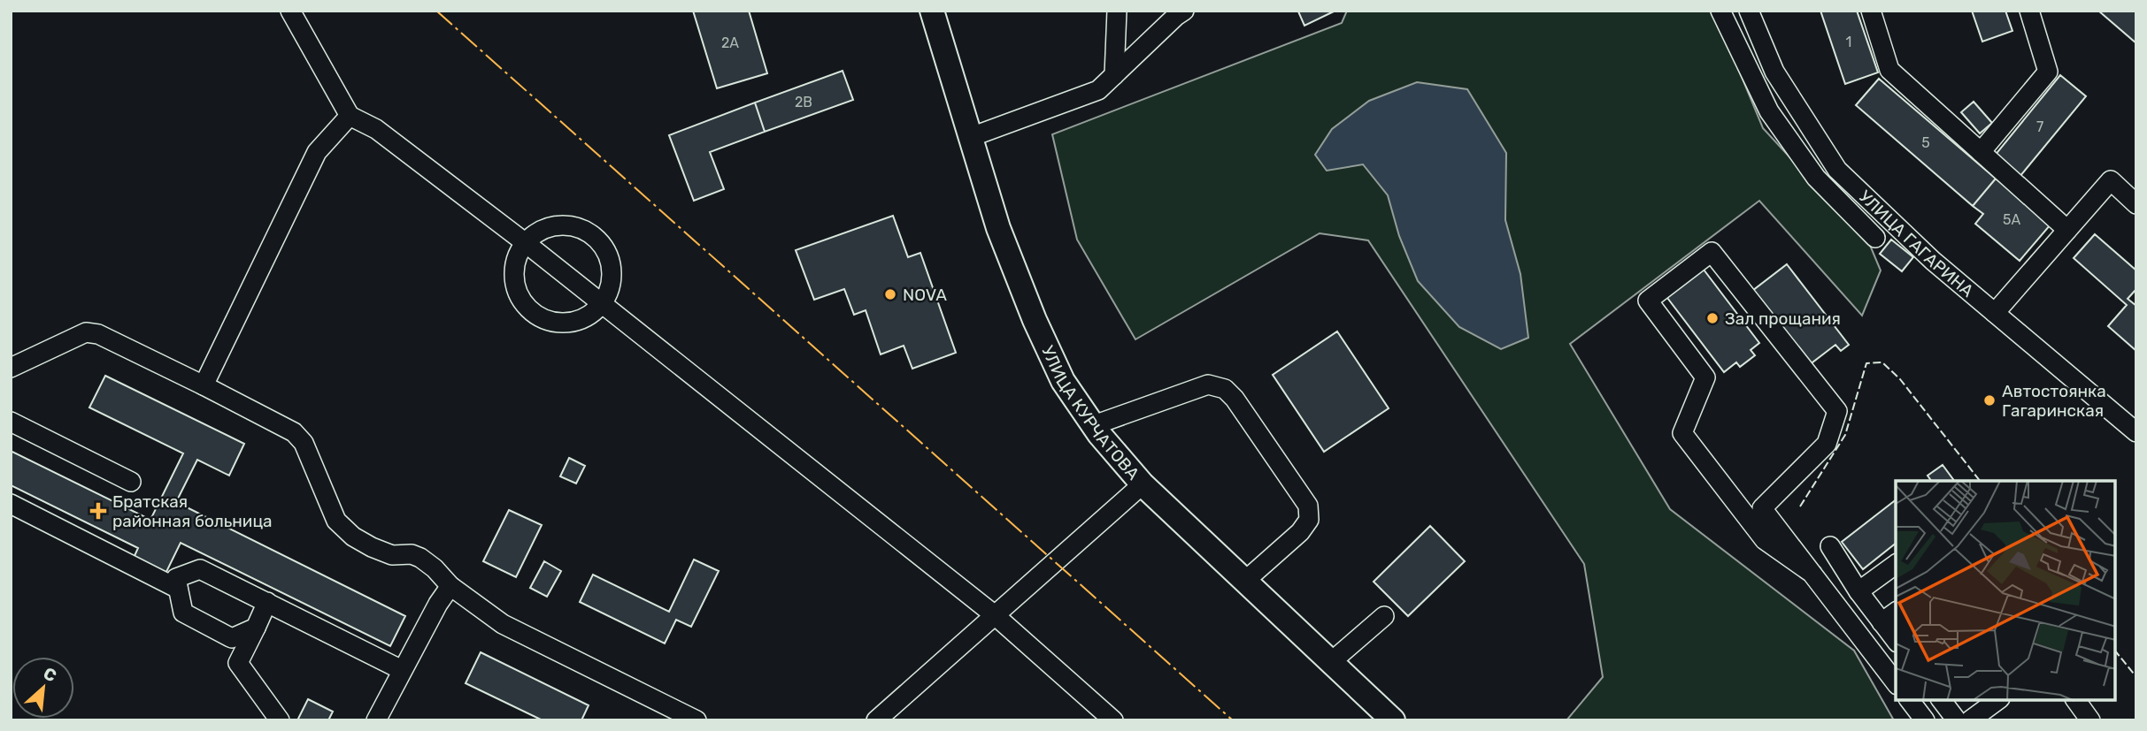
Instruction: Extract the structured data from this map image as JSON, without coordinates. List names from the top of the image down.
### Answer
{
  "streets": {
    "main road": ["УЛИЦА КУРЧАТОВА"],
    "street": ["УЛИЦА ГАГАРИНА"]
  },
  "places": {
    "other": ["NOVA", "Зал прощания", "Автостоянка Гагаринская"],
    "health": ["Братская районная больница"]
  },
  "house_numbers": [
    "1",
    "2А",
    "2В",
    "7",
    "5",
    "5А"
  ],
  "north": "top right"
}
